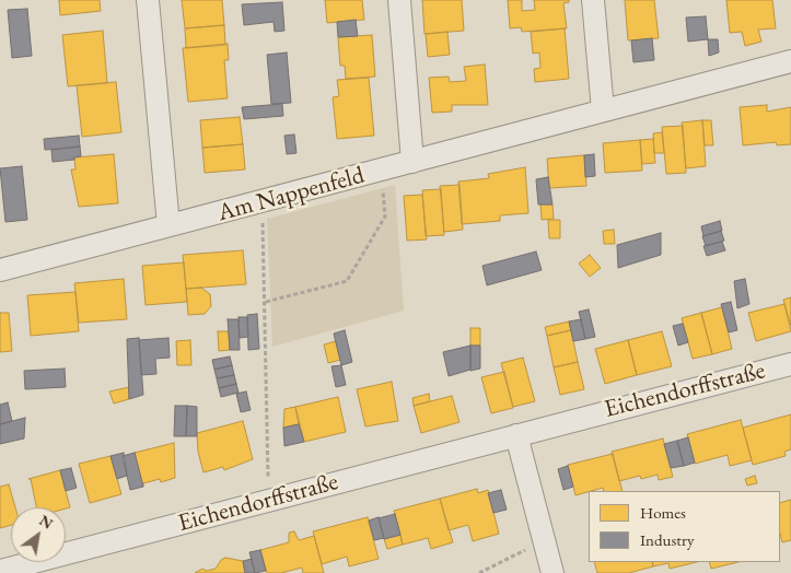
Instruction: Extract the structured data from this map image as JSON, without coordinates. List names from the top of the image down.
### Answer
{
  "streets": {
    "street": ["Am Nappenfeld", "Eichendorffstraße"]
  },
  "legend": ["Homes", "Industry"],
  "north": "top right"
}
